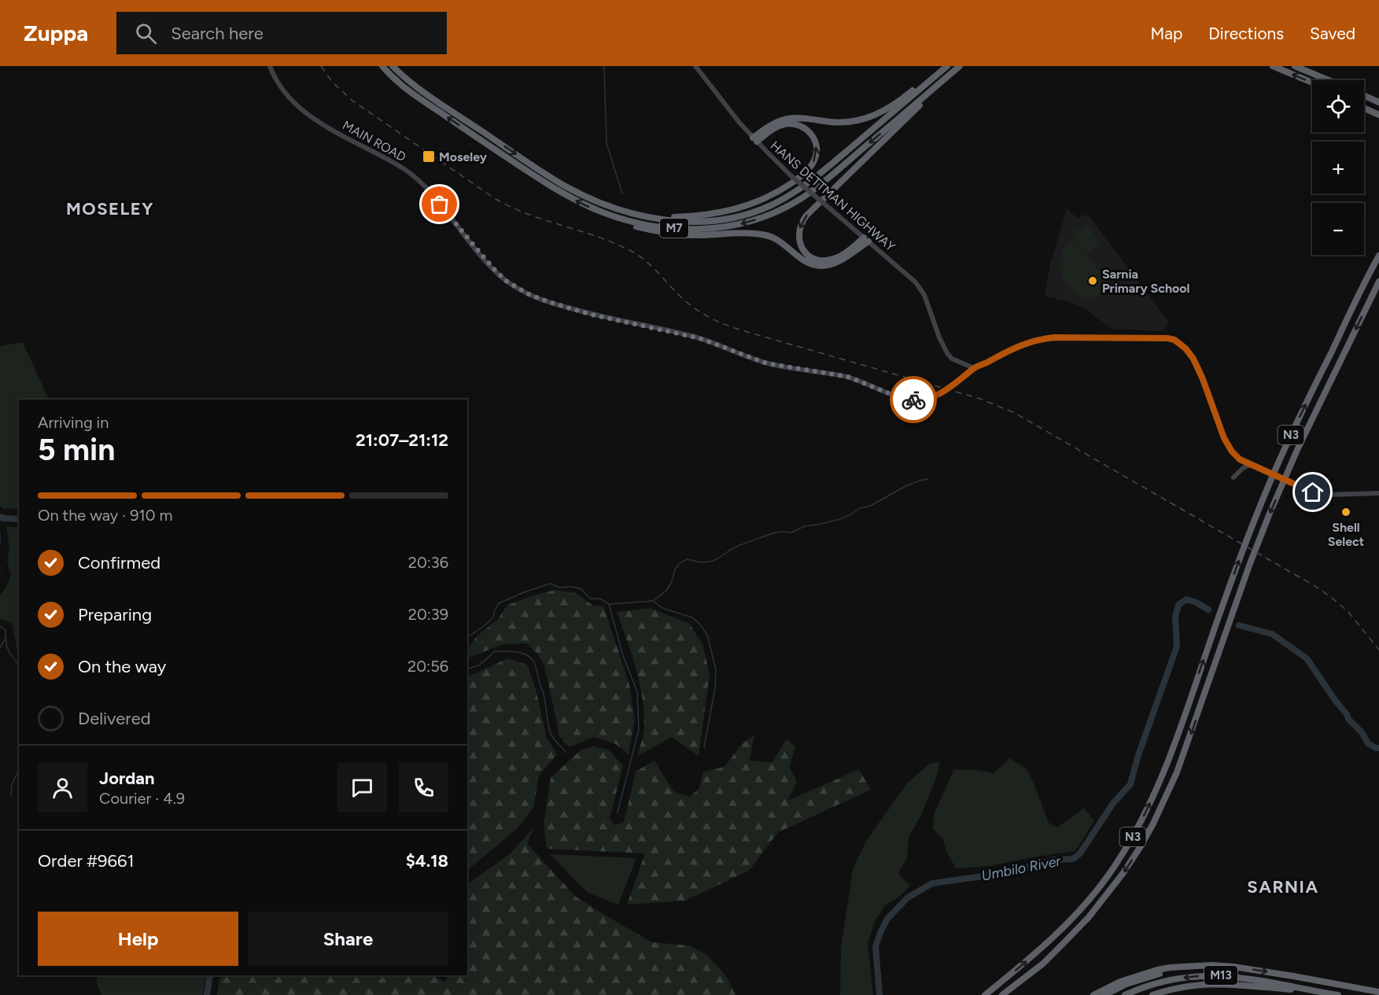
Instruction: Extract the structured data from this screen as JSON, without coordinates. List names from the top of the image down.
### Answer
{
  "streets": {
    "highway": ["M7", "N3", "M13"],
    "main road": ["MAIN ROAD", "HANS DETTMAN HIGHWAY"]
  },
  "crossings": [
    ["MAIN ROAD", "HANS DETTMAN HIGHWAY"]
  ],
  "districts": ["MOSELEY", "SARNIA"],
  "water": ["Umbilo River"],
  "places": {
    "transit": ["Moseley"],
    "other": ["Sarnia Primary School", "Shell Select"]
  },
  "page": {
    "header": "Zuppa",
    "search": "Search here",
    "nav": ["Map", "Directions", "Saved"],
    "map_buttons": ["+", "−"],
    "heading": ["5 min", "Arriving in", "21:07–21:12"],
    "panel": [
      "Jordan",
      "Courier · 4.9",
      "Order #9661",
      "$4.18"
    ],
    "bar": "On the way · 910 m",
    "list": [
      ["Confirmed", "20:36"],
      ["Preparing", "20:39"],
      ["On the way", "20:56"],
      "Delivered"
    ],
    "buttons": ["Help", "Share"]
  }
}
